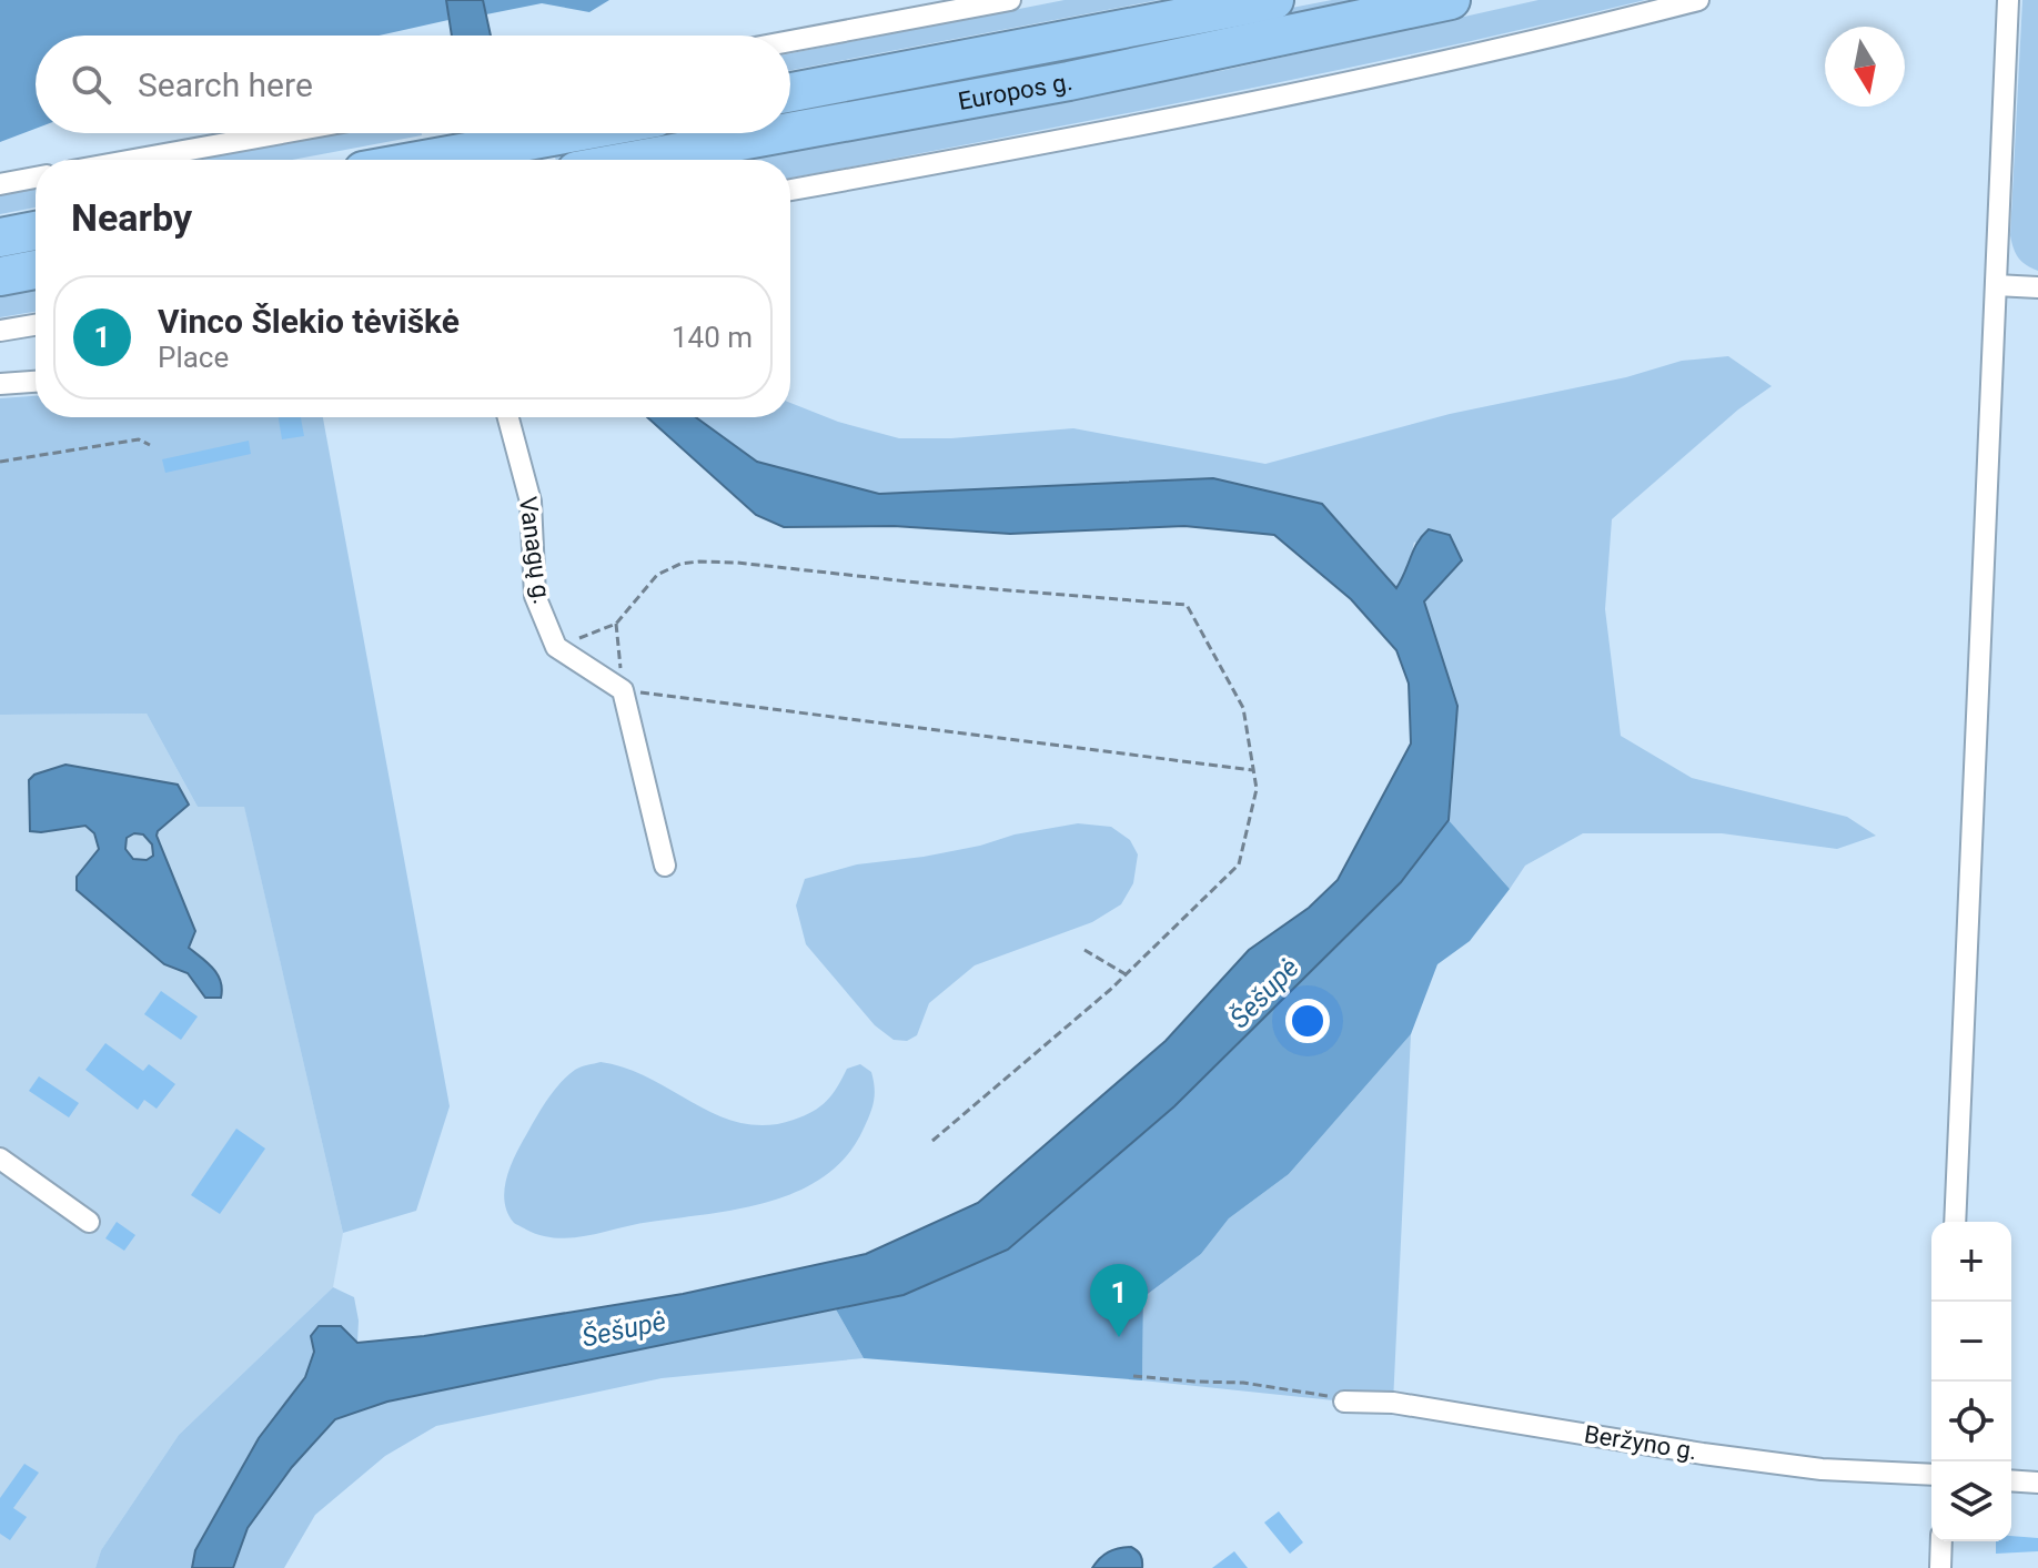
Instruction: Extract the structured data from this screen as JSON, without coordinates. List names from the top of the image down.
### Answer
{
  "streets": {
    "highway": ["Europos g."],
    "street": ["Vanagų g.", "Beržyno g."]
  },
  "water": ["Šešupė"],
  "north": "bottom",
  "page": {
    "search": "Search here",
    "heading": "Nearby",
    "list": [
      {
        "mark": "1",
        "name": "Vinco Šlekio tėviškė",
        "note": "Place",
        "value": "140 m"
      }
    ],
    "map_buttons": ["+", "−"],
    "pins": "1"
  }
}
